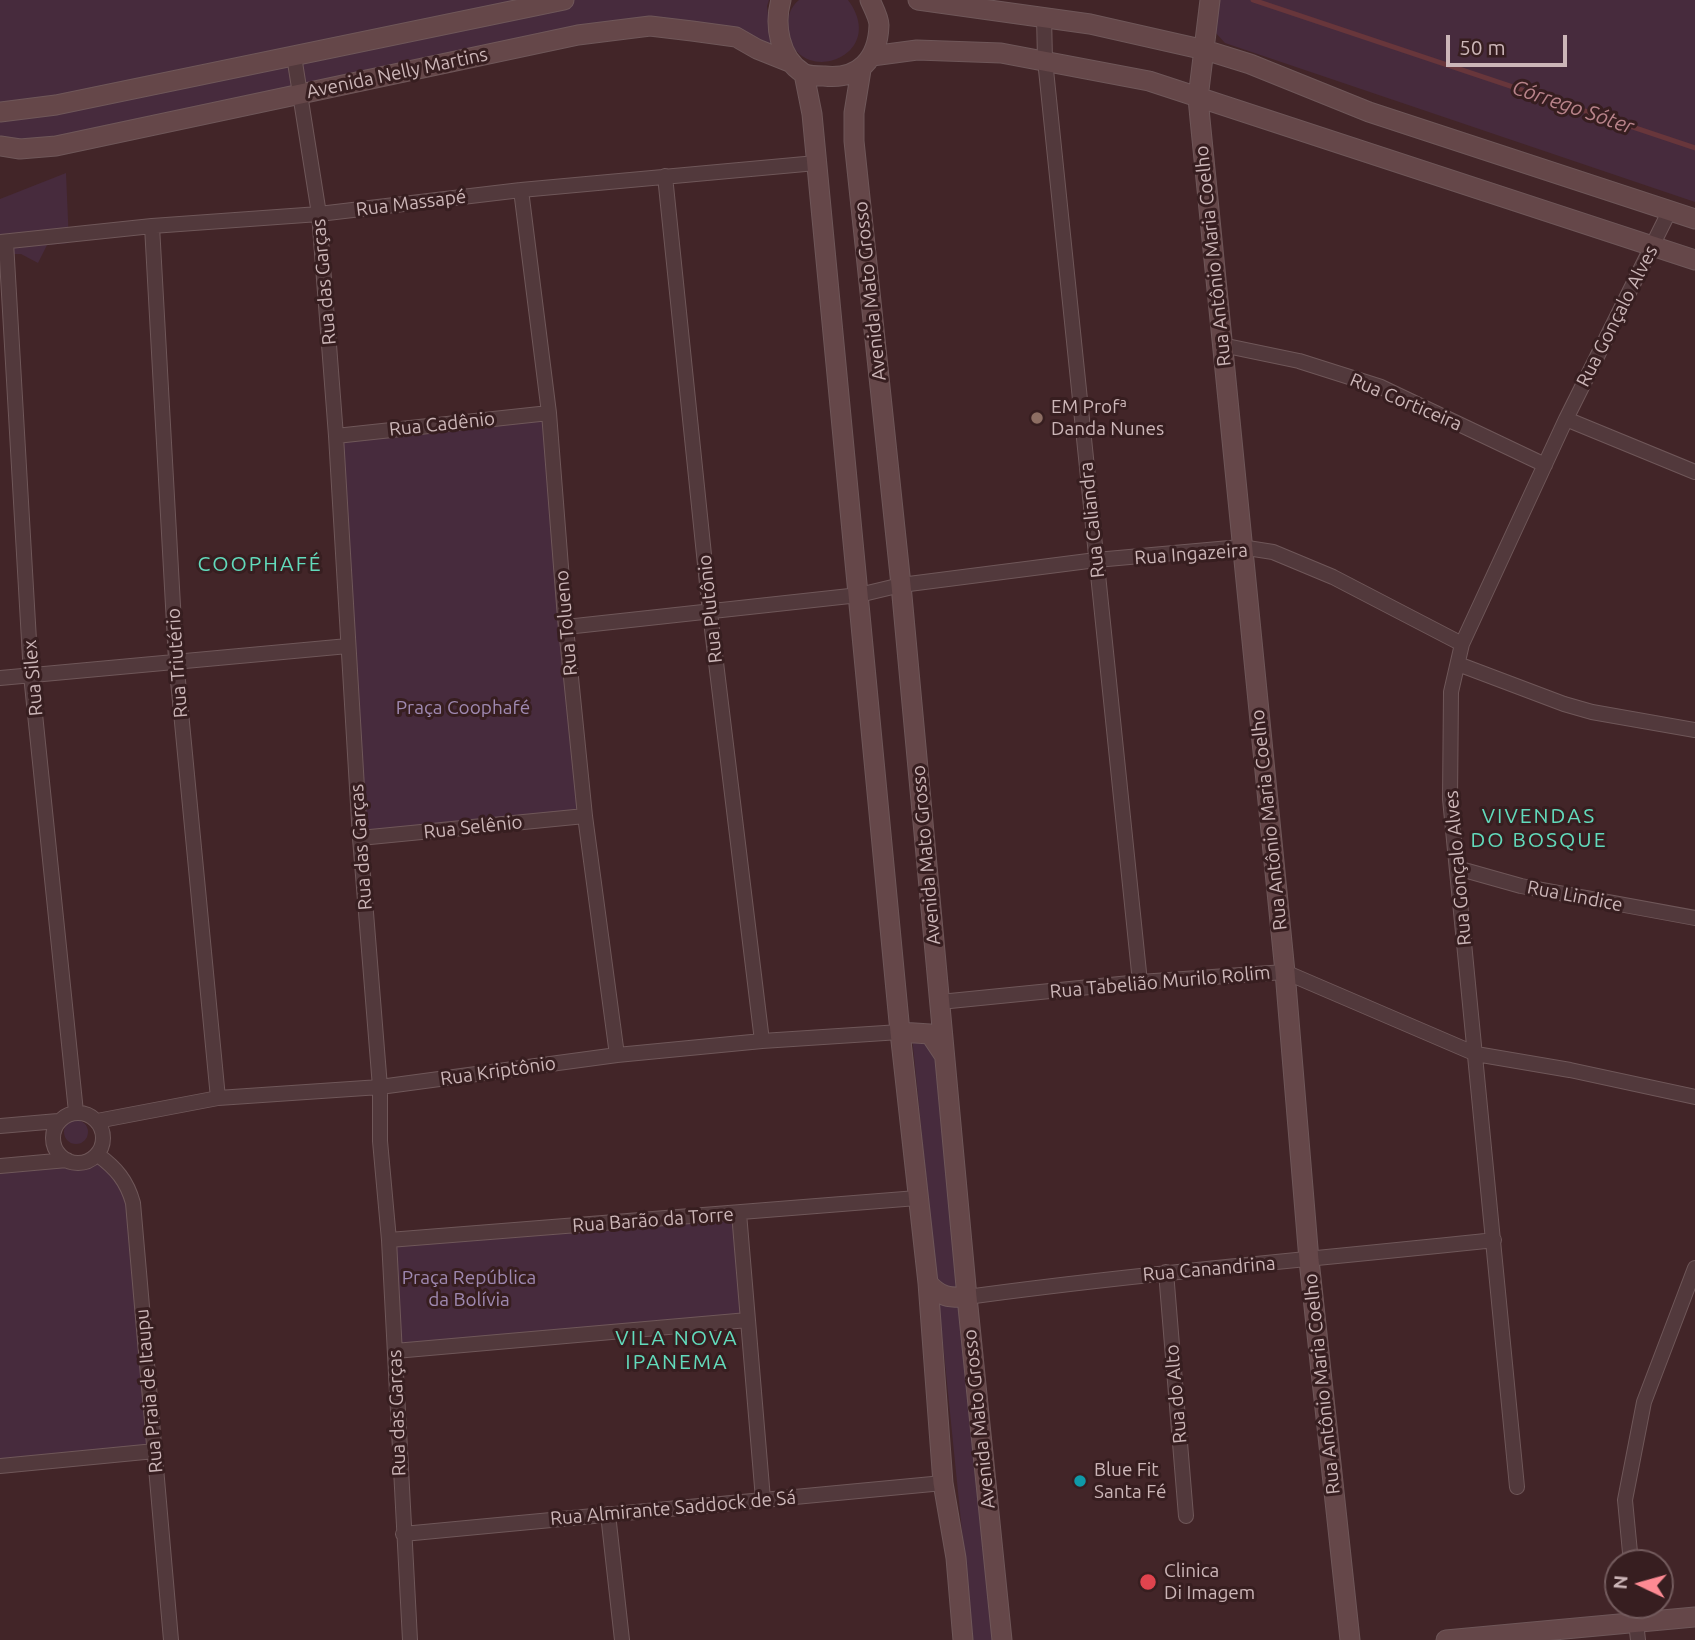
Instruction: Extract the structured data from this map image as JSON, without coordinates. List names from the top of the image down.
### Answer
{
  "streets": {
    "main road": ["Avenida Nelly Martins", "Rua Antônio Maria Coelho", "Avenida Mato Grosso"],
    "street": [
      "Rua Massapé",
      "Rua das Garças",
      "Rua Gonçalo Alves",
      "Rua Corticeira",
      "Rua Cadênio",
      "Rua Caliandra",
      "Rua Ingazeira",
      "Rua Plutônio",
      "Rua Tolueno",
      "Rua Triutério",
      "Rua Silex",
      "Rua Selênio",
      "Rua Lindice",
      "Rua Tabelião Murilo Rolim",
      "Rua Kriptônio",
      "Rua Barão da Torre",
      "Rua Canandrina",
      "Rua Praia de Itaupu",
      "Rua do Alto",
      "Rua Almirante Saddock de Sá"
    ]
  },
  "crossings": [
    ["Avenida Nelly Martins", "Rua Antônio Maria Coelho"],
    ["Avenida Nelly Martins", "Rua das Garças"],
    ["Avenida Nelly Martins", "Avenida Mato Grosso"],
    ["Avenida Nelly Martins", "Rua Gonçalo Alves"],
    ["Avenida Nelly Martins", "Rua Caliandra"],
    ["Rua Massapé", "Rua das Garças"],
    ["Rua Massapé", "Avenida Mato Grosso"],
    ["Rua Massapé", "Rua Plutônio"],
    ["Rua Massapé", "Rua Tolueno"],
    ["Rua Massapé", "Rua Triutério"],
    ["Rua Massapé", "Rua Silex"],
    ["Rua Antônio Maria Coelho", "Rua Corticeira"],
    ["Rua Antônio Maria Coelho", "Rua Ingazeira"],
    ["Rua Antônio Maria Coelho", "Rua Tabelião Murilo Rolim"],
    ["Rua Antônio Maria Coelho", "Rua Canandrina"],
    ["Rua das Garças", "Rua Cadênio"],
    ["Rua das Garças", "Rua Selênio"],
    ["Rua das Garças", "Rua Kriptônio"],
    ["Rua das Garças", "Rua Barão da Torre"],
    ["Rua das Garças", "Rua Almirante Saddock de Sá"],
    ["Avenida Mato Grosso", "Rua Ingazeira"],
    ["Avenida Mato Grosso", "Rua Tabelião Murilo Rolim"],
    ["Avenida Mato Grosso", "Rua Kriptônio"],
    ["Avenida Mato Grosso", "Rua Barão da Torre"],
    ["Avenida Mato Grosso", "Rua Canandrina"],
    ["Avenida Mato Grosso", "Rua Almirante Saddock de Sá"],
    ["Rua Gonçalo Alves", "Rua Corticeira"],
    ["Rua Gonçalo Alves", "Rua Ingazeira"],
    ["Rua Gonçalo Alves", "Rua Lindice"],
    ["Rua Gonçalo Alves", "Rua Tabelião Murilo Rolim"],
    ["Rua Gonçalo Alves", "Rua Canandrina"],
    ["Rua Cadênio", "Rua Tolueno"],
    ["Rua Caliandra", "Rua Ingazeira"],
    ["Rua Caliandra", "Rua Tabelião Murilo Rolim"],
    ["Rua Ingazeira", "Rua Plutônio"],
    ["Rua Ingazeira", "Rua Tolueno"],
    ["Rua Plutônio", "Rua Kriptônio"],
    ["Rua Tolueno", "Rua Selênio"],
    ["Rua Tolueno", "Rua Kriptônio"],
    ["Rua Triutério", "Rua Kriptônio"],
    ["Rua Silex", "Rua Kriptônio"],
    ["Rua Silex", "Rua Praia de Itaupu"],
    ["Rua Kriptônio", "Rua Praia de Itaupu"],
    ["Rua Canandrina", "Rua do Alto"]
  ],
  "districts": ["COOPHAFÉ", "VIVENDAS DO BOSQUE", "VILA NOVA IPANEMA"],
  "water": ["Córrego Sóter"],
  "parks": ["Praça Coophafé", "Praça República da Bolívia"],
  "places": ["EM Profª Danda Nunes", "Blue Fit Santa Fé", "Clinica Di Imagem"],
  "scale_bar": "50 m",
  "north": "left"
}
